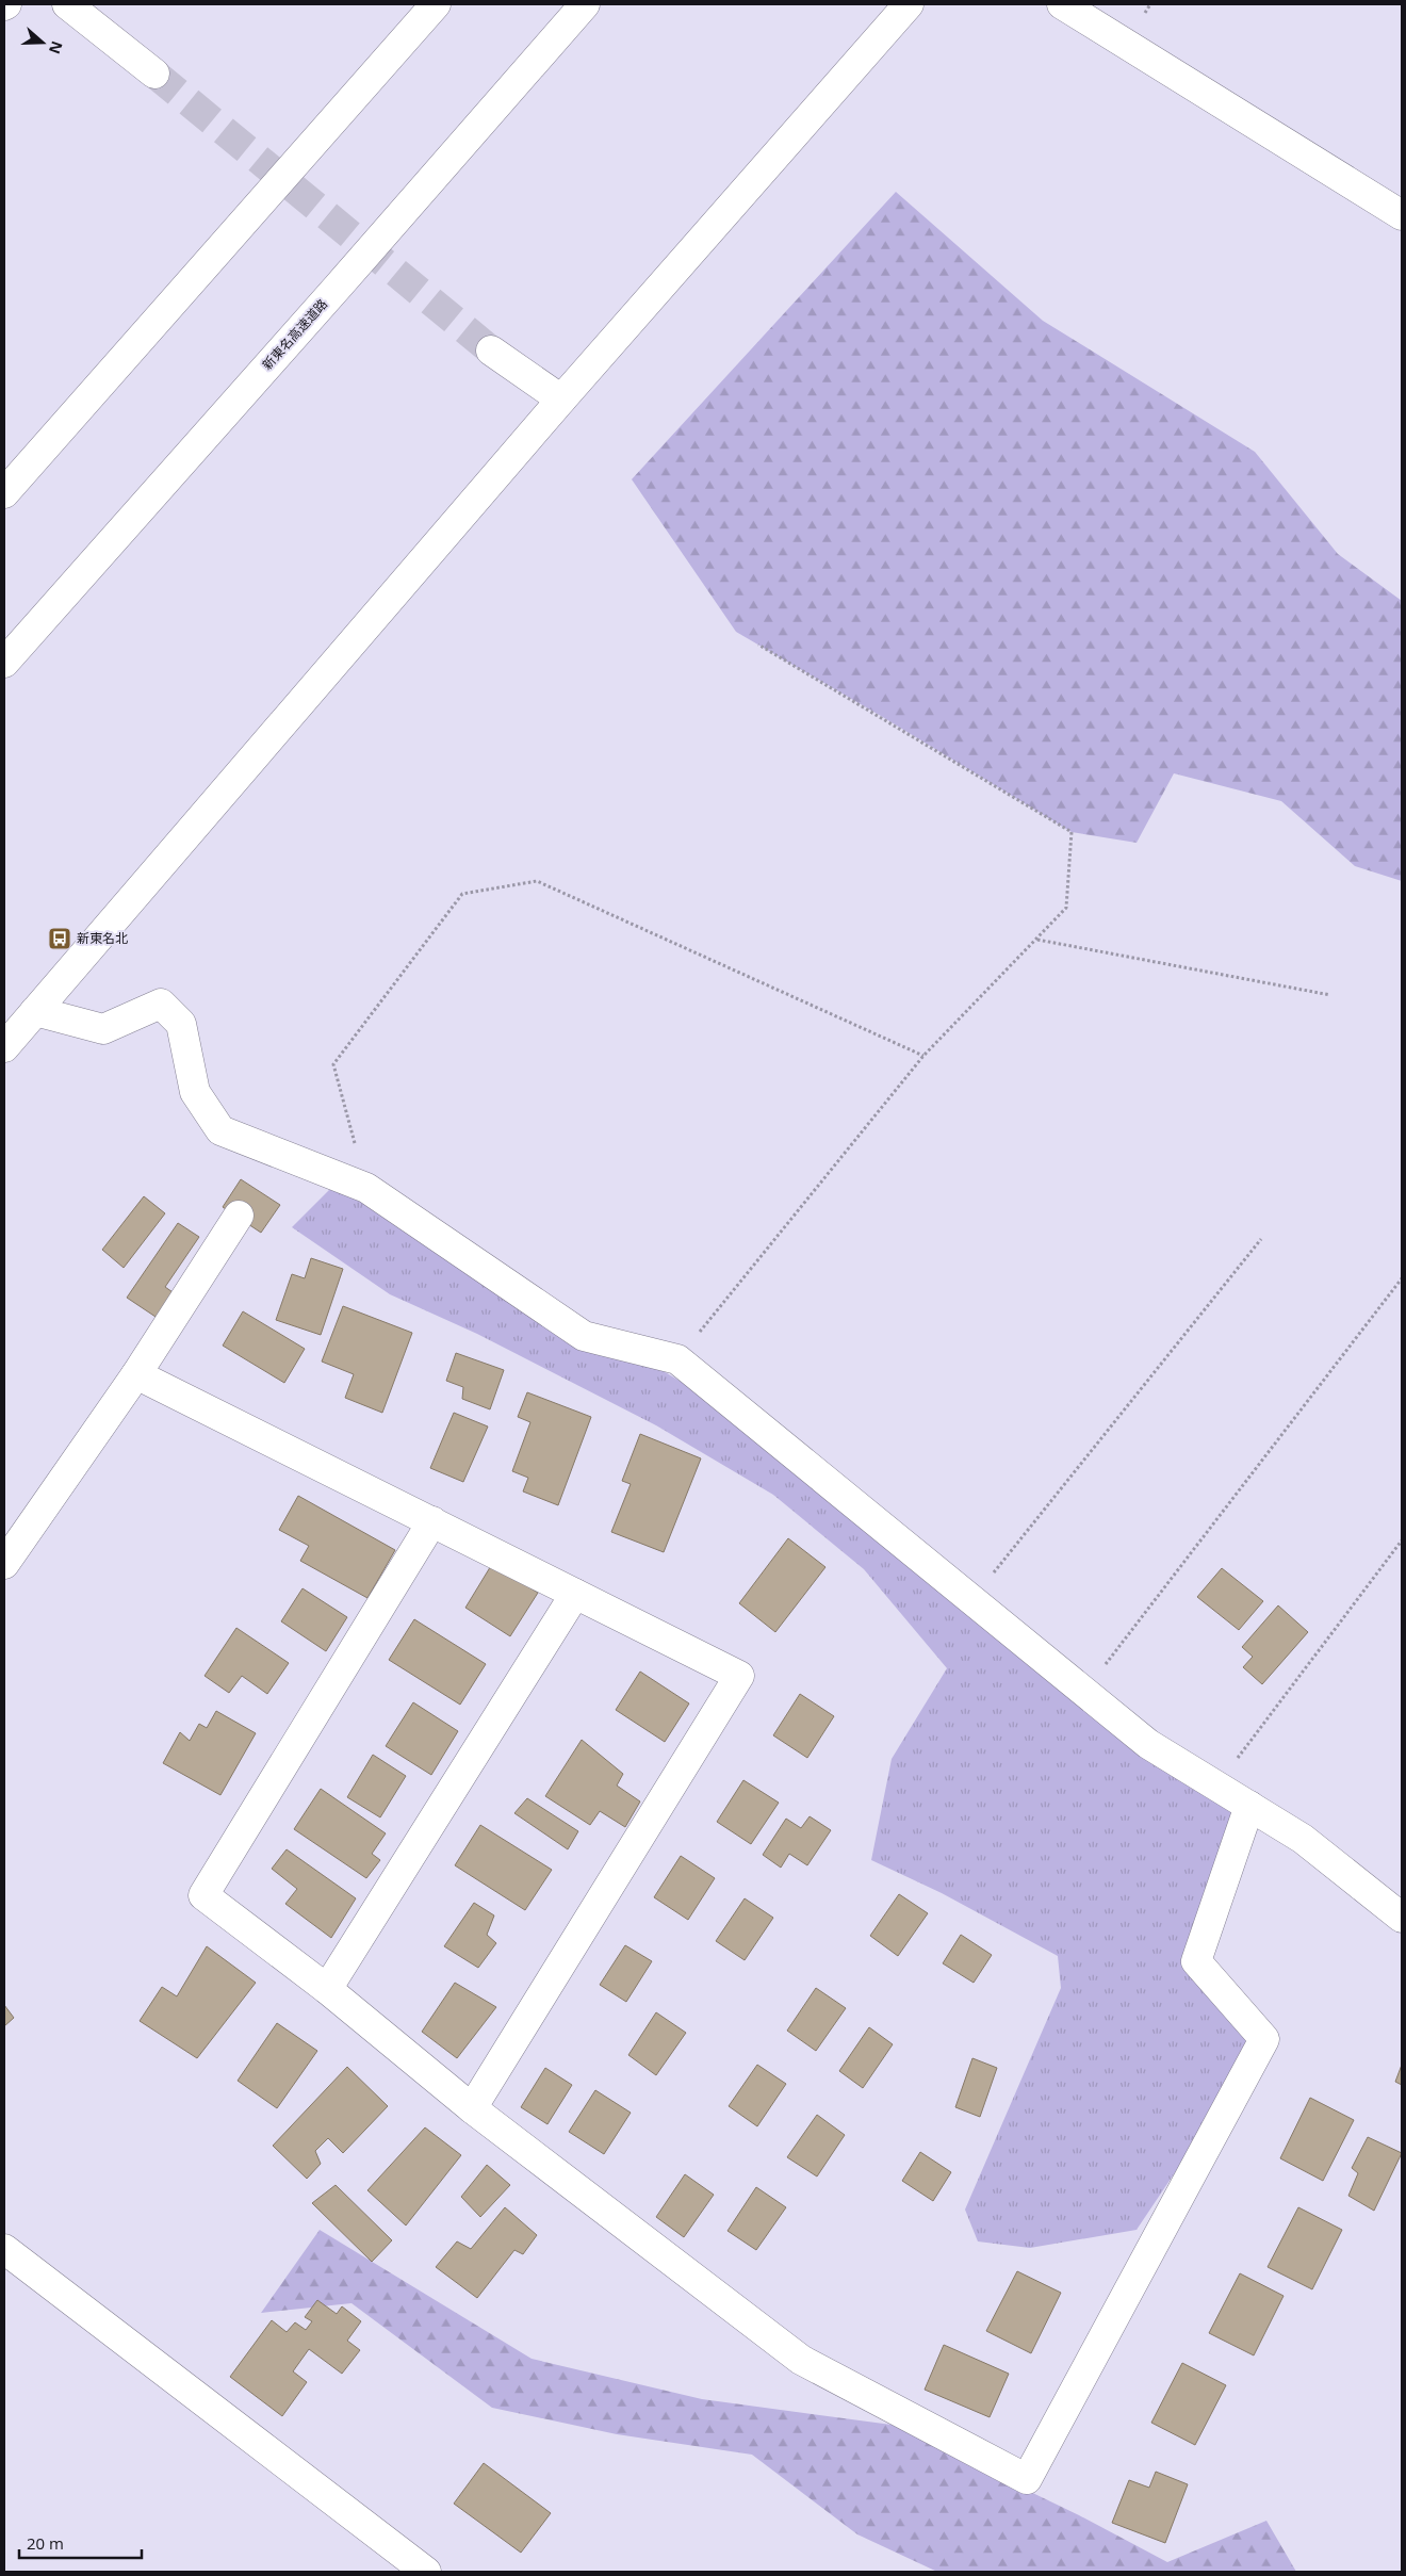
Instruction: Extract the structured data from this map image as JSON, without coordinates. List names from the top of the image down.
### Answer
{
  "streets": {
    "main road": ["新東名高速道路"]
  },
  "places": {
    "bus stop": ["新東名北"]
  },
  "scale_bar": "20 m",
  "north": "right"
}
